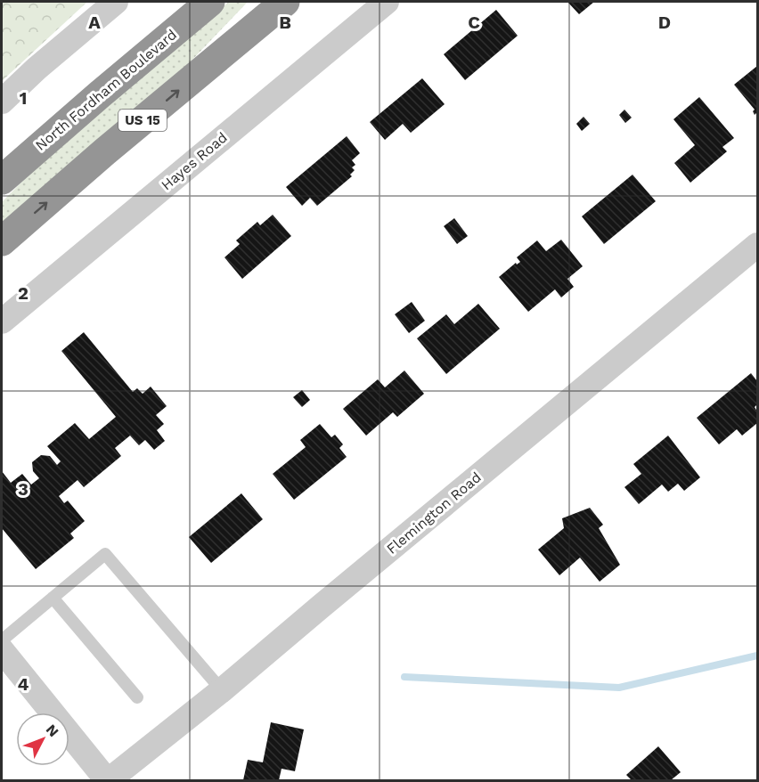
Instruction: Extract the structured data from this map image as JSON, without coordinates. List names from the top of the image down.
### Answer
{
  "streets": {
    "highway": ["North Fordham Boulevard", "US 15"],
    "street": ["Hayes Road", "Flemington Road"]
  },
  "north": "top right",
  "grid": {
    "columns": [
      "A",
      "B",
      "C",
      "D"
    ],
    "rows": [
      "1",
      "2",
      "3",
      "4"
    ]
  }
}
